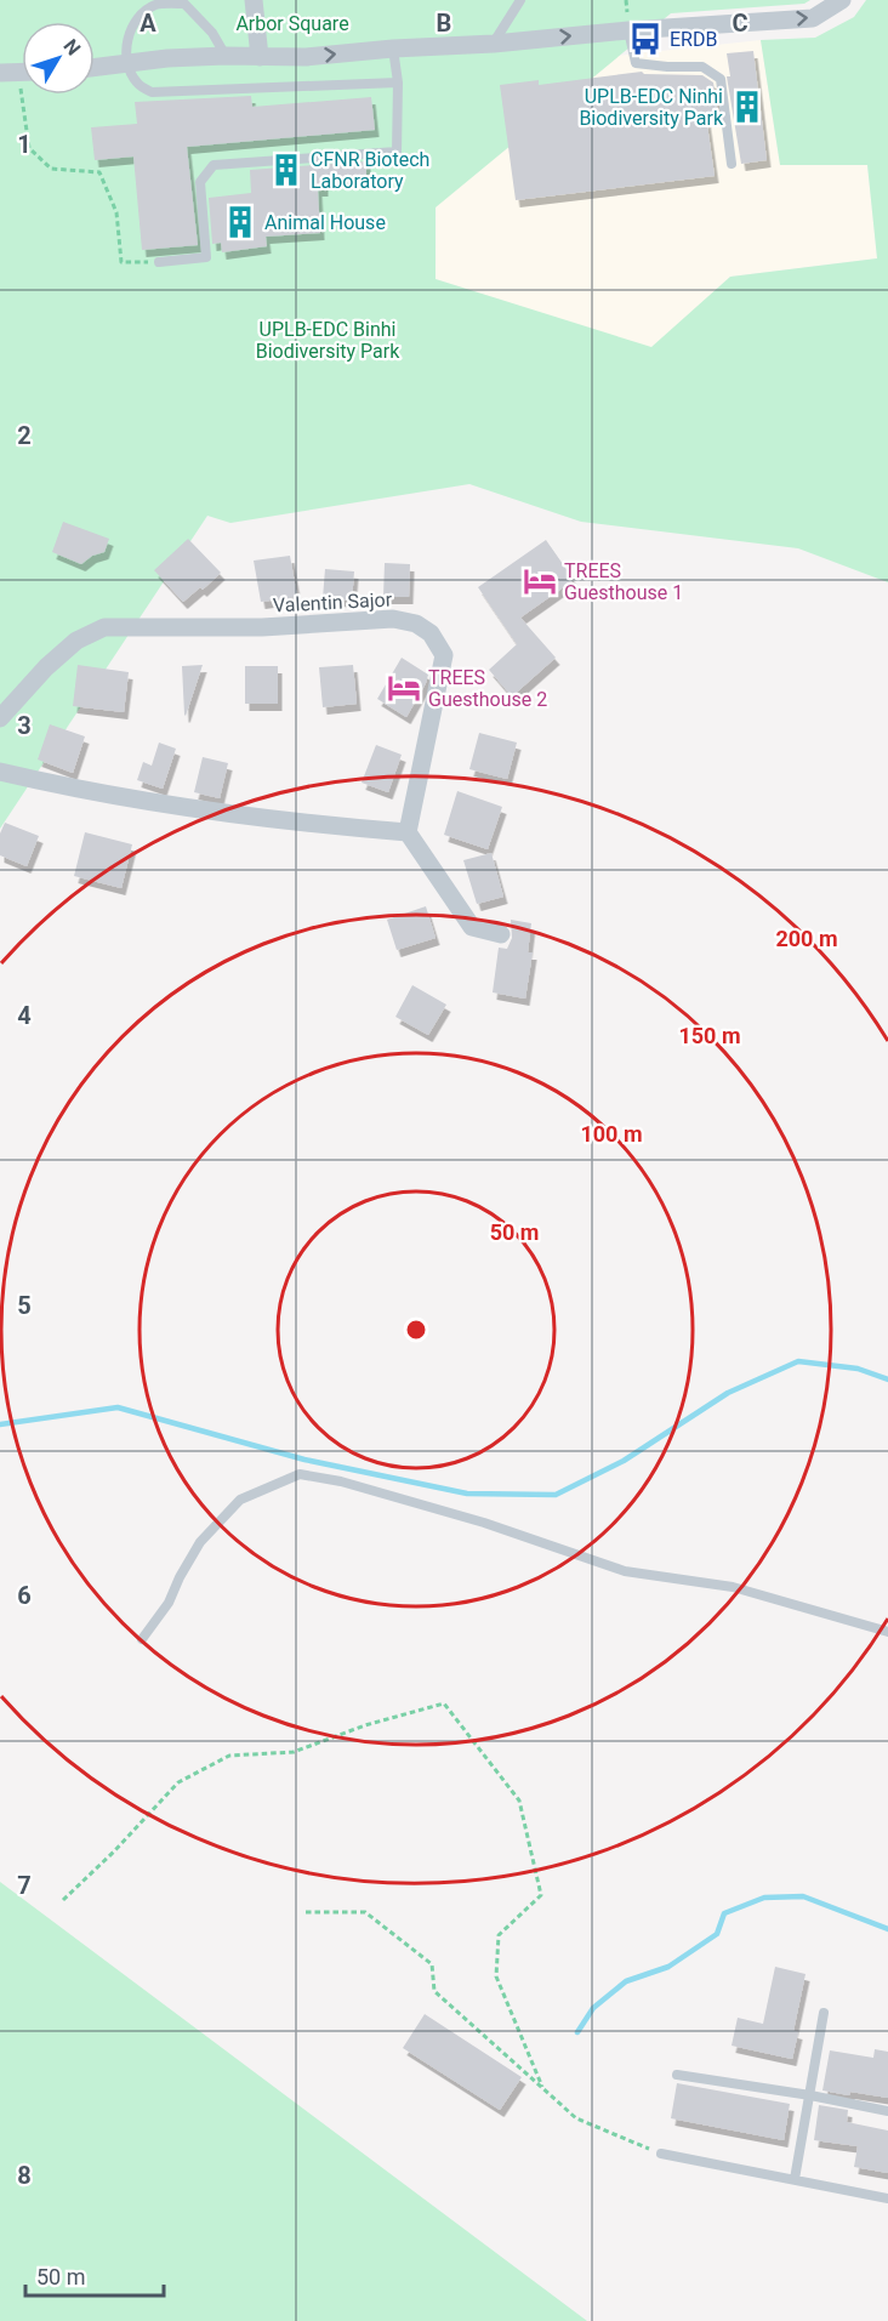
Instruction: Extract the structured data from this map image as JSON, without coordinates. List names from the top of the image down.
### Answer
{
  "streets": {
    "street": ["Valentin Sajor"]
  },
  "parks": ["Arbor Square", "UPLB-EDC Binhi Biodiversity Park"],
  "places": {
    "bus stop": ["ERDB"],
    "building": ["UPLB-EDC Ninhi Biodiversity Park", "CFNR Biotech Laboratory", "Animal House"],
    "hotel": ["TREES Guesthouse 1", "TREES Guesthouse 2"]
  },
  "scale_bar": "50 m",
  "north": "top right",
  "grid": {
    "columns": ["A", "B", "C"],
    "rows": [
      "1",
      "2",
      "3",
      "4",
      "5",
      "6",
      "7",
      "8"
    ]
  },
  "rings": [
    "200 m",
    "150 m",
    "100 m",
    "50 m"
  ]
}
